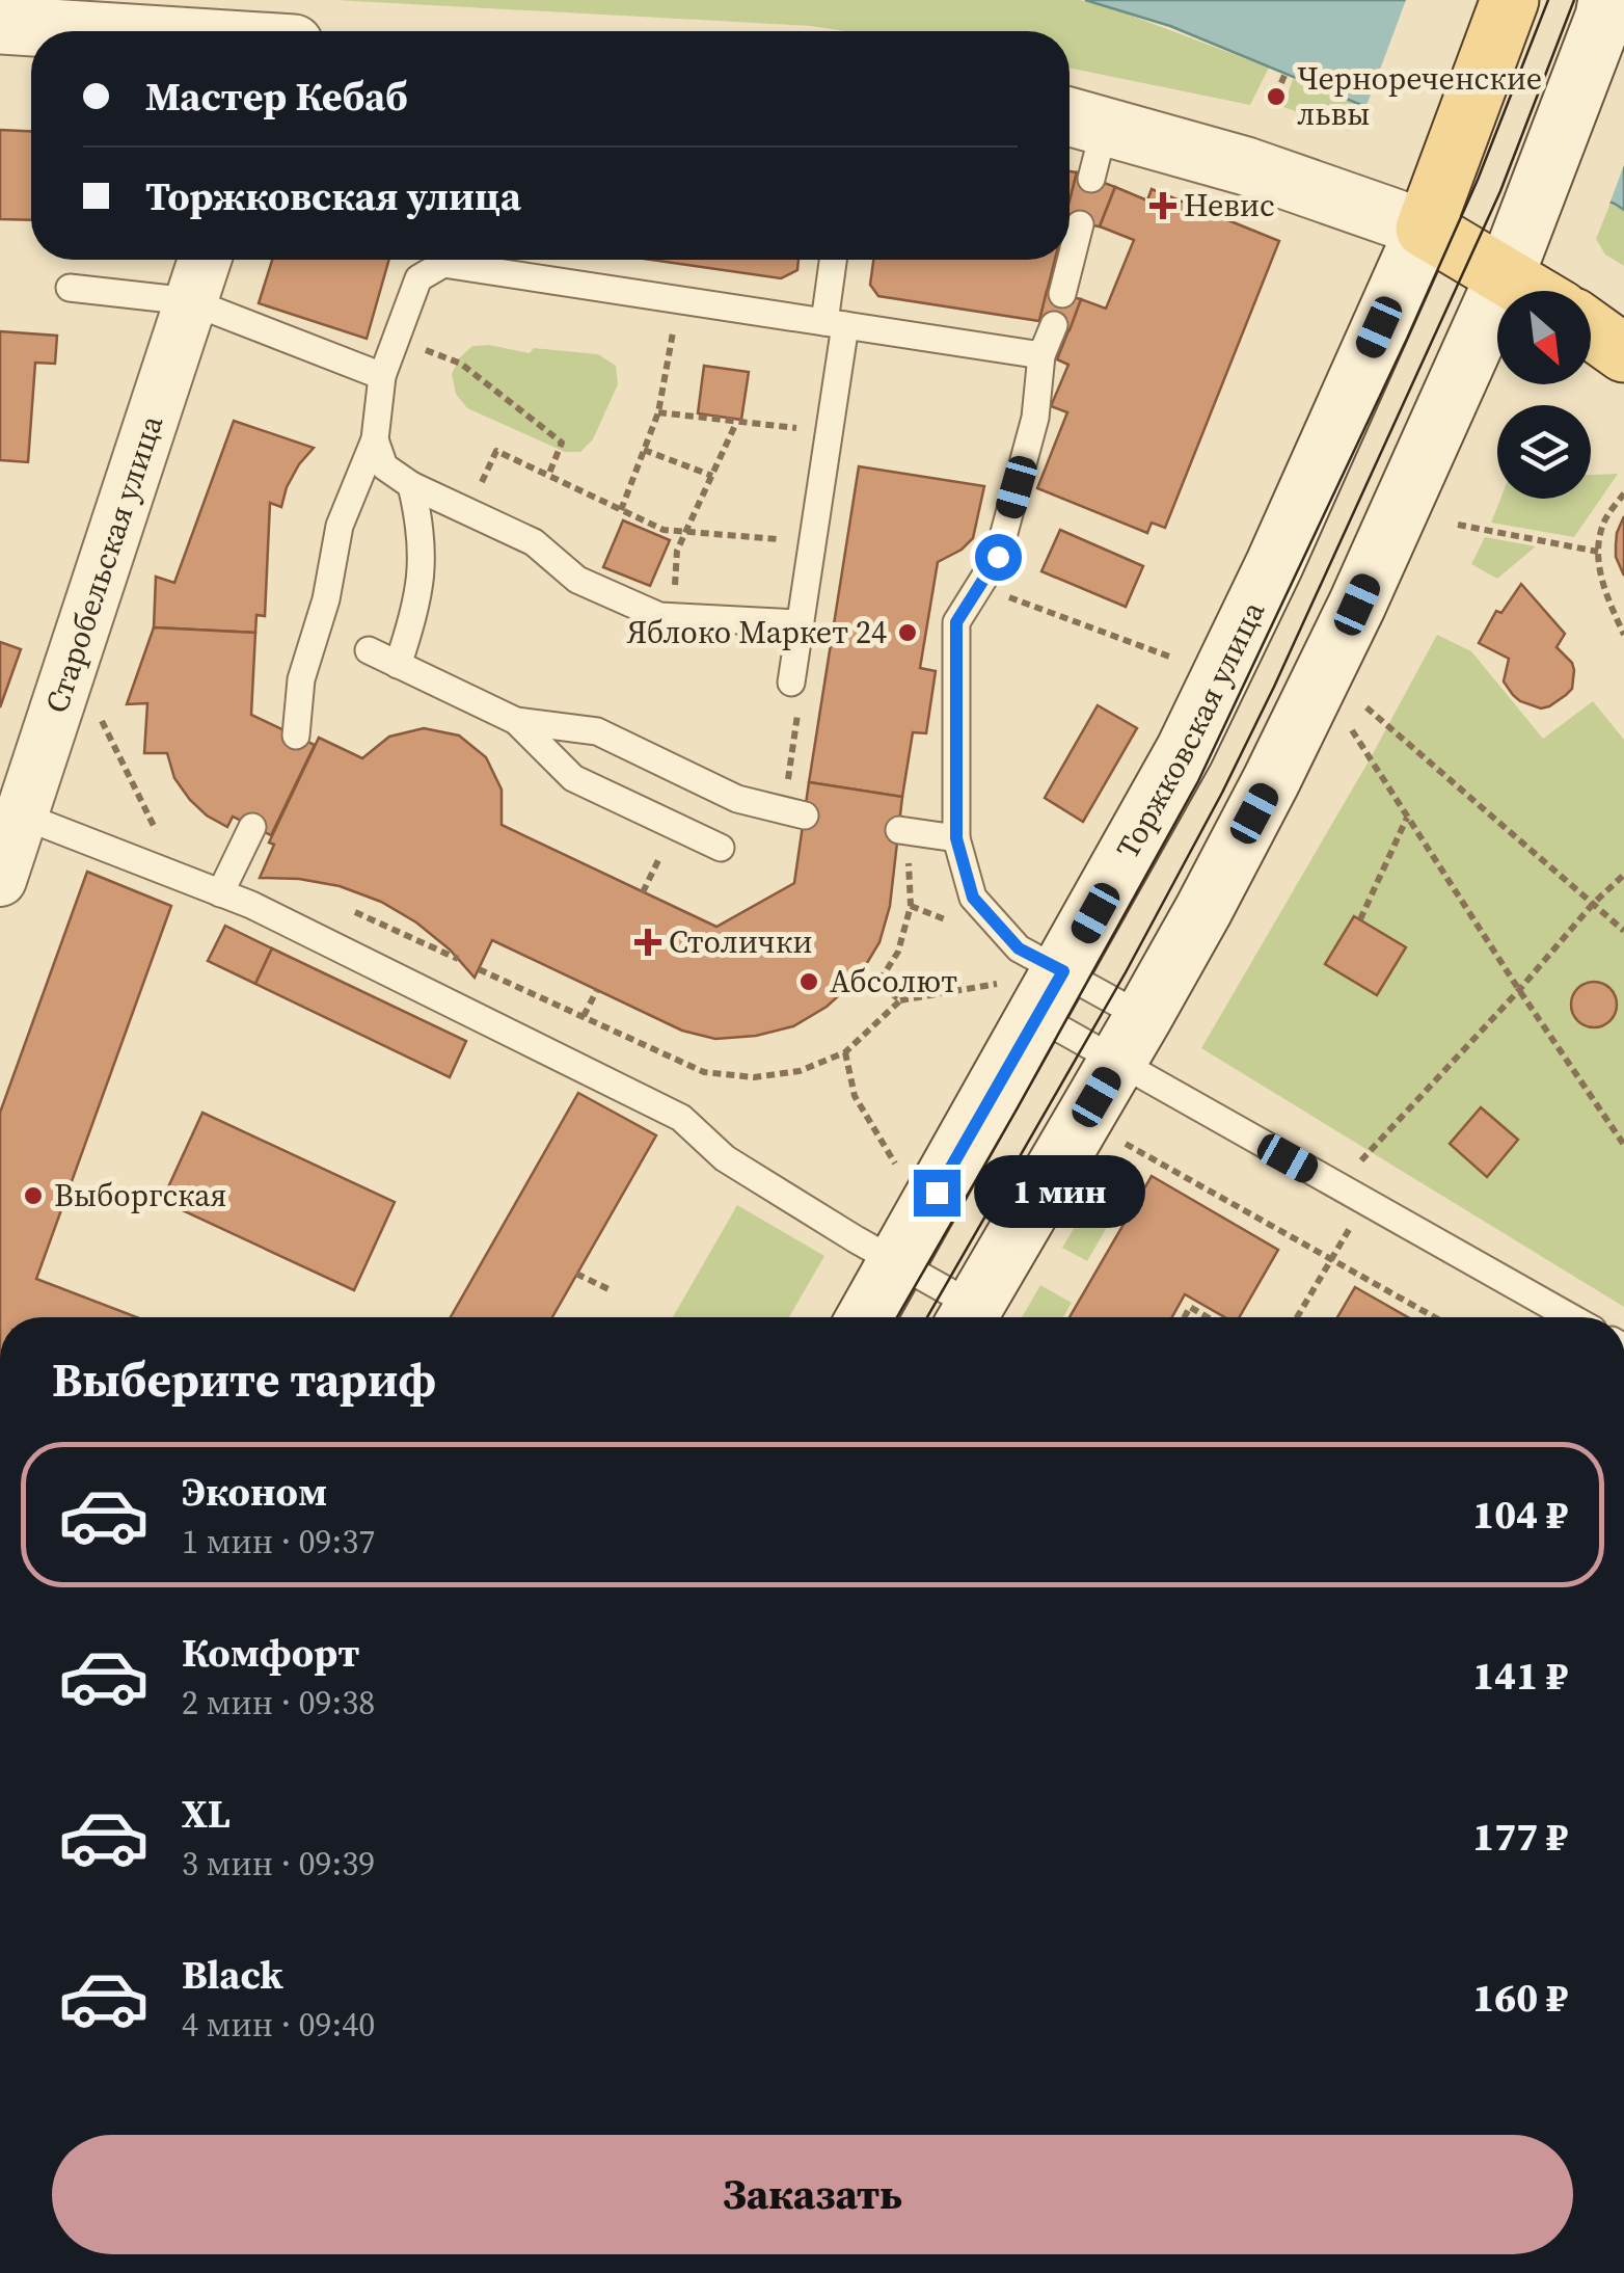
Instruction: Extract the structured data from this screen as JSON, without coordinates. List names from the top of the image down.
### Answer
{
  "streets": {
    "main road": ["Торжковская улица"],
    "street": ["Старобельская улица"]
  },
  "places": {
    "other": [
      "Чернореченские львы",
      "Яблоко Маркет 24",
      "Абсолют",
      "Выборгская"
    ],
    "health": ["Невис", "Столички"]
  },
  "north": "bottom right",
  "page": {
    "banner": ["Мастер Кебаб", "Торжковская улица"],
    "bubble": "1 мин",
    "heading": "Выберите тариф",
    "list": [
      {
        "name": "Эконом",
        "note": "1 мин · 09:37",
        "value": "104 ₽"
      },
      {
        "name": "Комфорт",
        "note": "2 мин · 09:38",
        "value": "141 ₽"
      },
      {
        "name": "XL",
        "note": "3 мин · 09:39",
        "value": "177 ₽"
      },
      {
        "name": "Black",
        "note": "4 мин · 09:40",
        "value": "160 ₽"
      }
    ],
    "buttons": "Заказать"
  }
}
